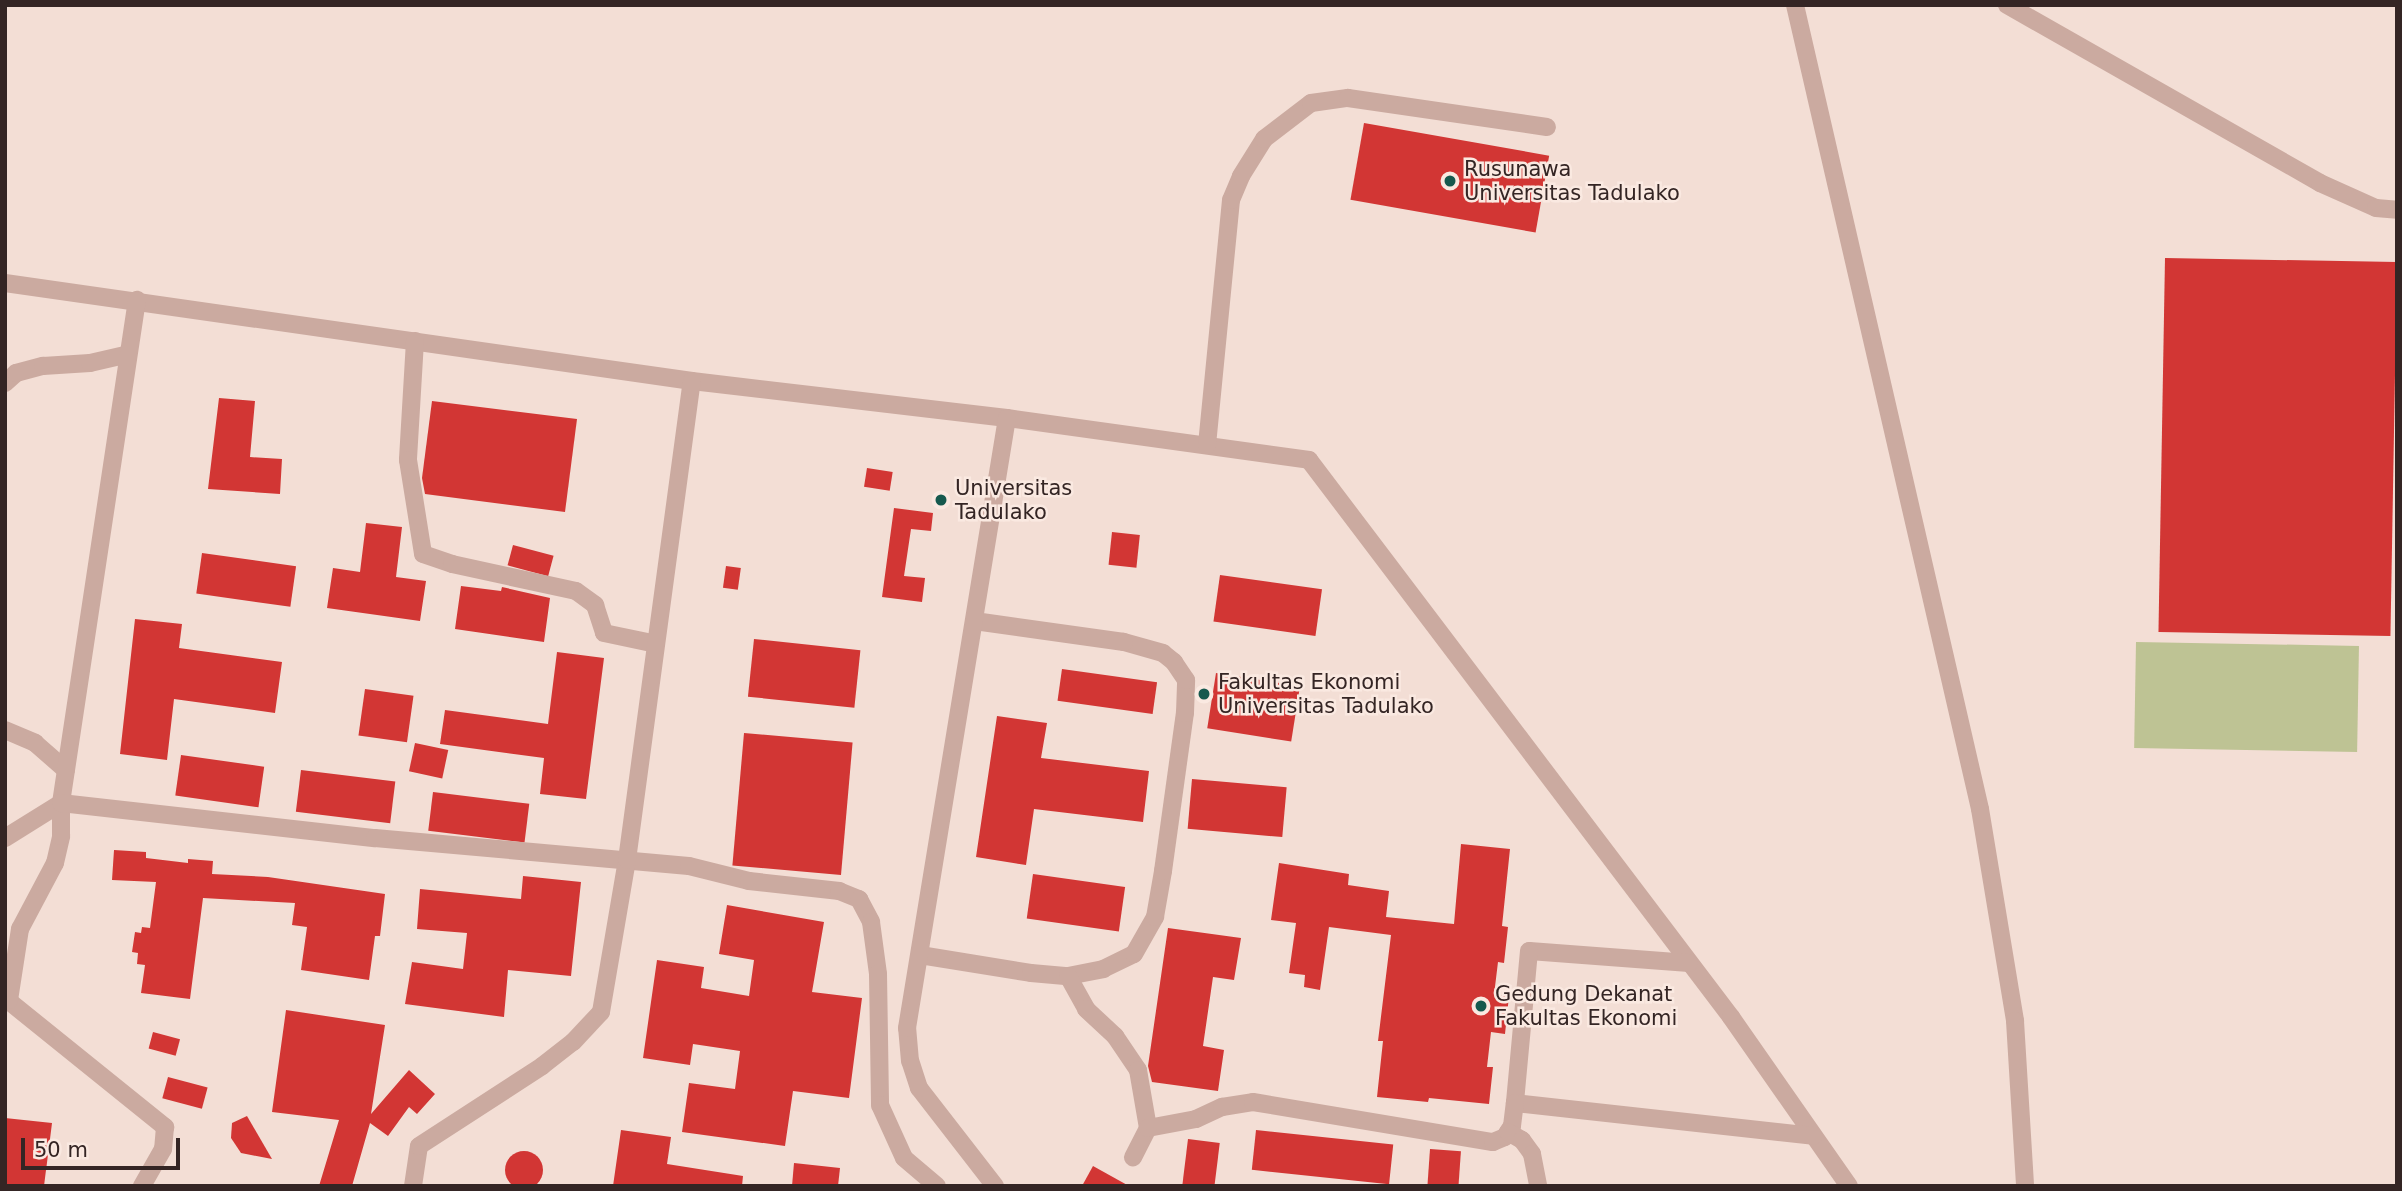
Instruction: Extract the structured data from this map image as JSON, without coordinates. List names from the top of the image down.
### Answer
{
  "places": [
    "Rusunawa Universitas Tadulako",
    "Universitas Tadulako",
    "Fakultas Ekonomi Universitas Tadulako",
    "Gedung Dekanat Fakultas Ekonomi"
  ],
  "scale_bar": "50 m"
}
